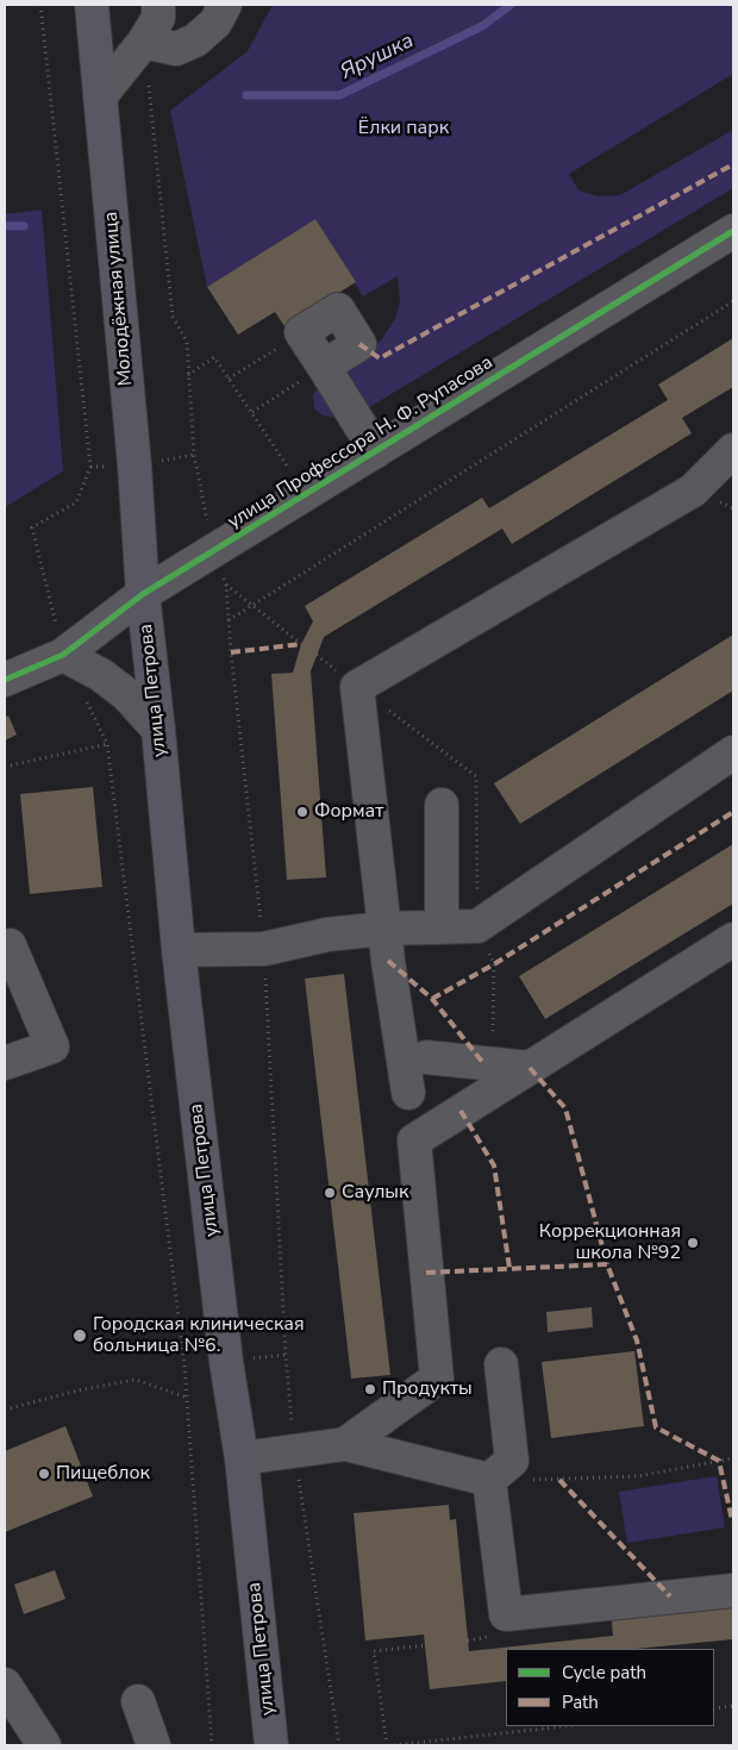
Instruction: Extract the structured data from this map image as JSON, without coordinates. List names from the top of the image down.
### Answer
{
  "streets": {
    "main road": ["Молодёжная улица", "улица Петрова"],
    "street": ["улица Профессора Н. Ф. Рупасова"]
  },
  "crossings": [
    ["Молодёжная улица", "улица Профессора Н. Ф. Рупасова"],
    ["Молодёжная улица", "улица Петрова"],
    ["улица Профессора Н. Ф. Рупасова", "улица Петрова"]
  ],
  "water": ["Ярушка"],
  "parks": ["Ёлки парк"],
  "places": [
    "Формат",
    "Саулык",
    "Коррекционная школа №92",
    "Городская клиническая больница №6.",
    "Продукты",
    "Пищеблок"
  ],
  "legend": ["Cycle path", "Path"]
}
